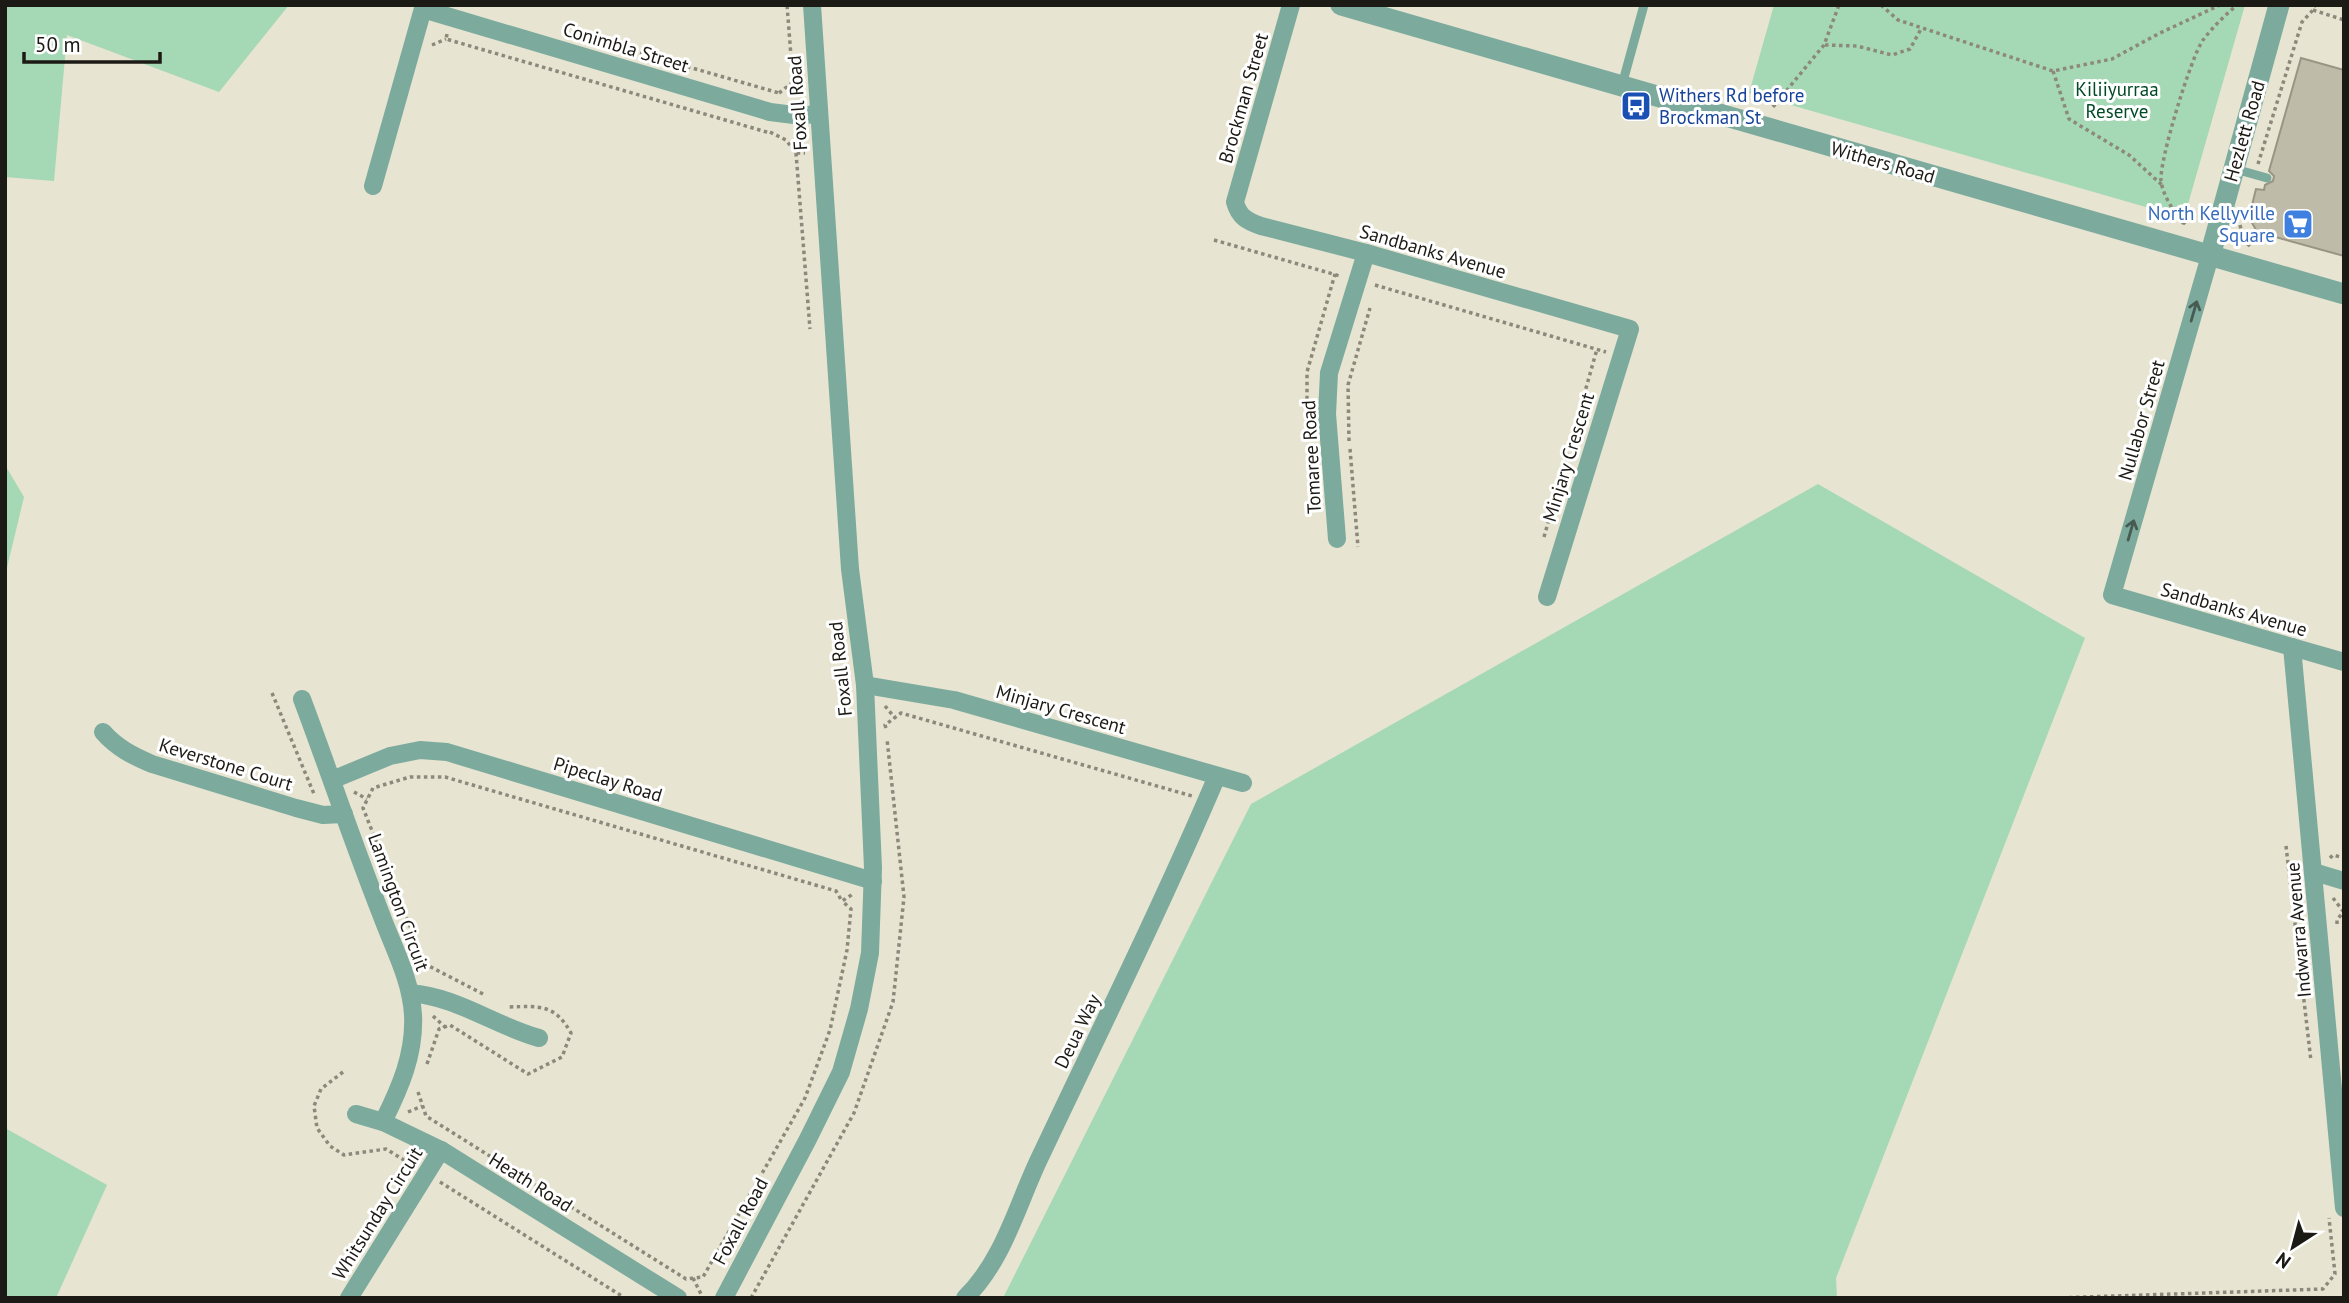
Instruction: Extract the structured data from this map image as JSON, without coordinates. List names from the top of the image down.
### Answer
{
  "streets": {
    "street": [
      "Conimbla Street",
      "Brockman Street",
      "Foxall Road",
      "Hezlett Road",
      "Withers Road",
      "Sandbanks Avenue",
      "Nullabor Street",
      "Tomaree Road",
      "Minjary Crescent",
      "Keverstone Court",
      "Pipeclay Road",
      "Lamington Circuit",
      "Indwarra Avenue",
      "Deua Way",
      "Heath Road",
      "Whitsunday Circuit"
    ]
  },
  "crossings": [
    ["Conimbla Street", "Foxall Road"],
    ["Brockman Street", "Sandbanks Avenue"],
    ["Foxall Road", "Minjary Crescent"],
    ["Foxall Road", "Pipeclay Road"],
    ["Hezlett Road", "Withers Road"],
    ["Hezlett Road", "Nullabor Street"],
    ["Withers Road", "Nullabor Street"],
    ["Sandbanks Avenue", "Nullabor Street"],
    ["Sandbanks Avenue", "Tomaree Road"],
    ["Sandbanks Avenue", "Minjary Crescent"],
    ["Sandbanks Avenue", "Indwarra Avenue"],
    ["Minjary Crescent", "Deua Way"],
    ["Keverstone Court", "Lamington Circuit"],
    ["Pipeclay Road", "Lamington Circuit"],
    ["Lamington Circuit", "Heath Road"],
    ["Heath Road", "Whitsunday Circuit"]
  ],
  "one_way": ["Nullabor Street"],
  "parks": ["Kiliiyurraa Reserve"],
  "places": {
    "bus stop": ["Withers Rd before Brockman St"],
    "supermarket": ["North Kellyville Square"]
  },
  "scale_bar": "50 m",
  "north": "bottom left"
}
